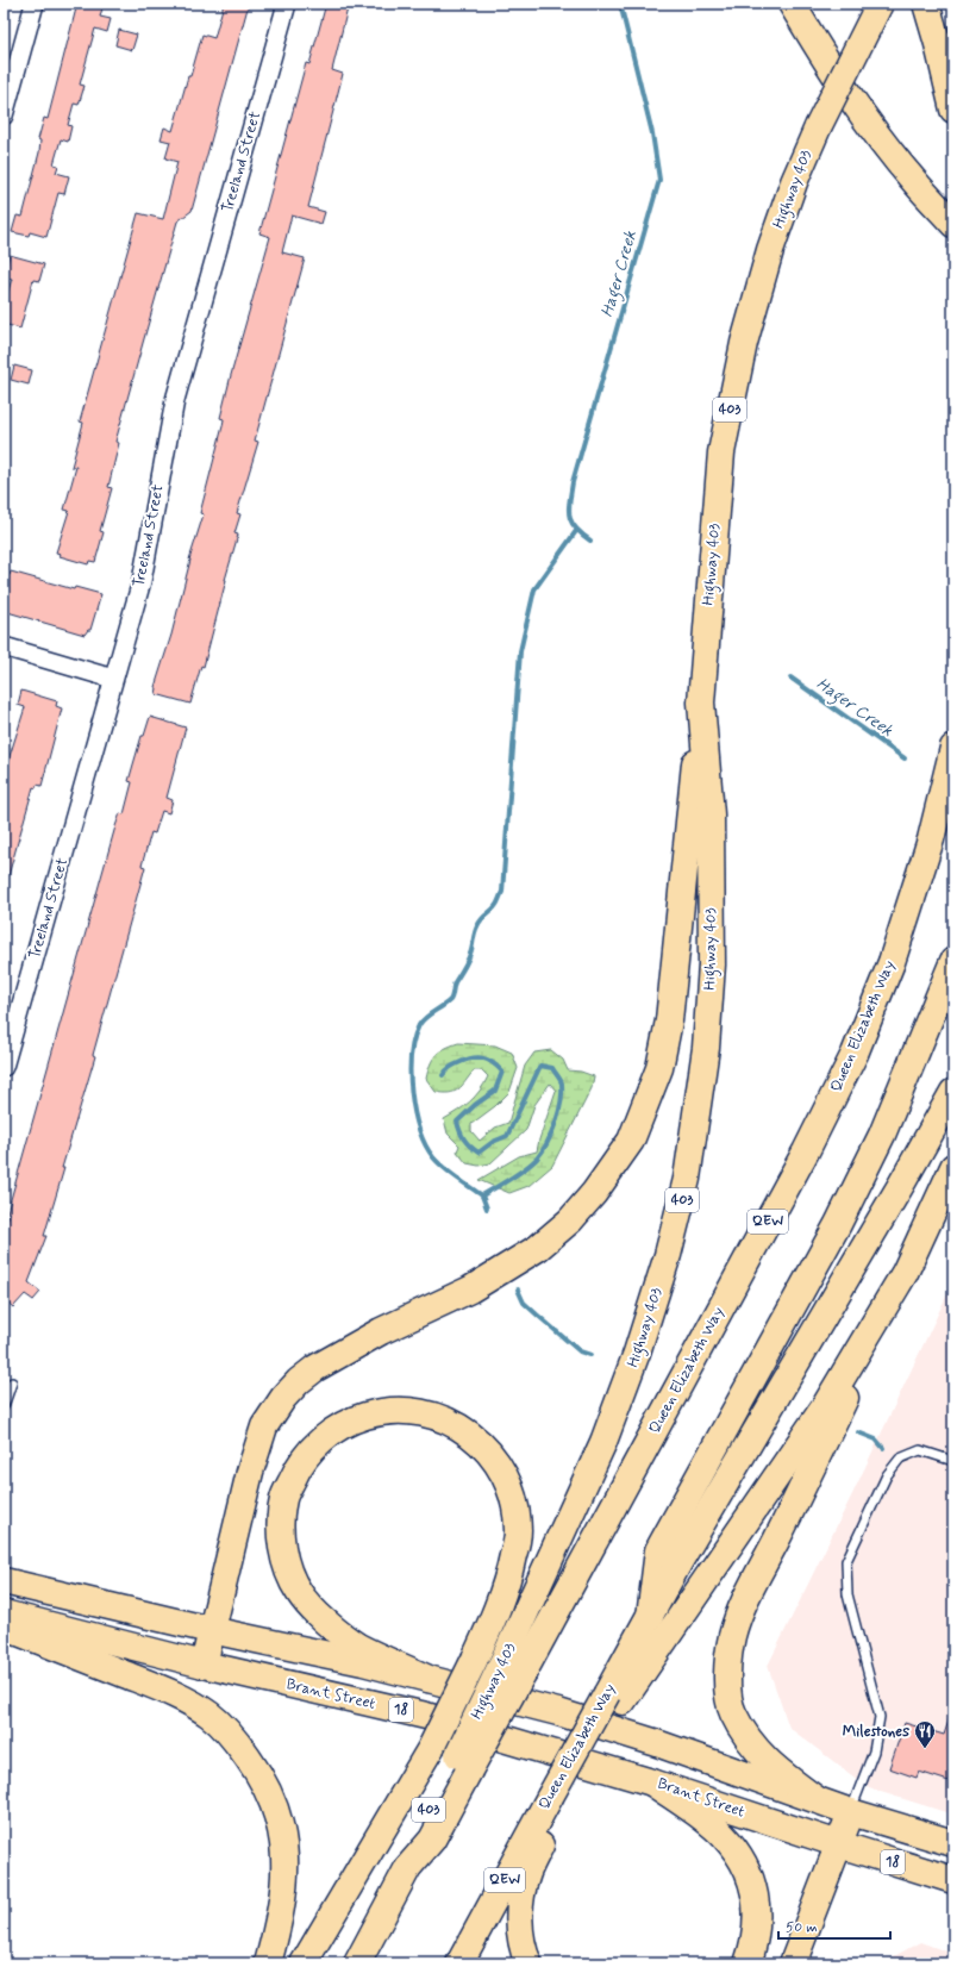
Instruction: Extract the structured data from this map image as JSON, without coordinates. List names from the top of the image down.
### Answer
{
  "streets": {
    "main road": [
      "Highway 403",
      "403",
      "Queen Elizabeth Way",
      "QEW",
      "Brant Street",
      "18"
    ],
    "street": ["Treeland Street"]
  },
  "crossings": [
    ["Highway 403", "Queen Elizabeth Way"]
  ],
  "water": ["Hager Creek"],
  "places": {
    "restaurant": ["Milestones"]
  },
  "scale_bar": "50 m"
}
